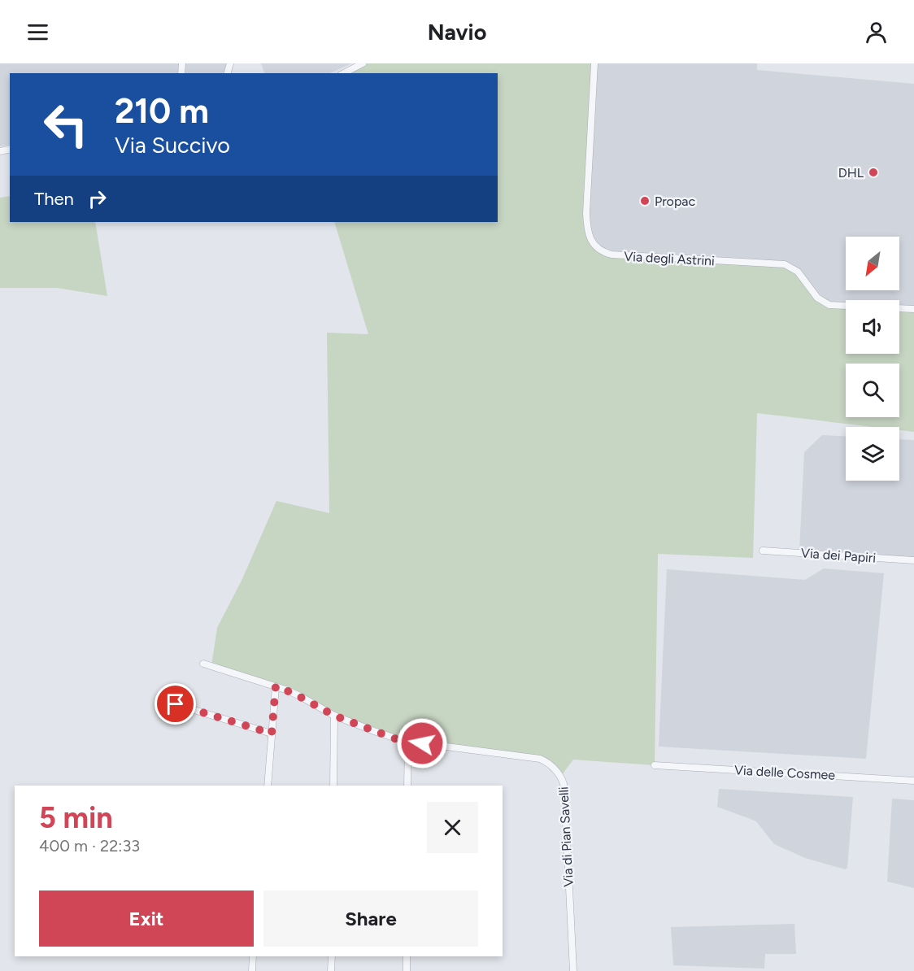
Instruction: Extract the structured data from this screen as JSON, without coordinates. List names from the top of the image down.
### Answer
{
  "streets": {
    "street": [
      "Via degli Astrini",
      "Via dei Papiri",
      "Via delle Cosmee",
      "Via di Pian Savelli"
    ]
  },
  "places": ["DHL", "Propac"],
  "north": "bottom left",
  "page": {
    "header": "Navio",
    "turn": ["210 m", "Via Succivo"],
    "then": "Then",
    "heading": ["5 min", "400 m · 22:33"],
    "buttons": ["Exit", "Share"]
  }
}
